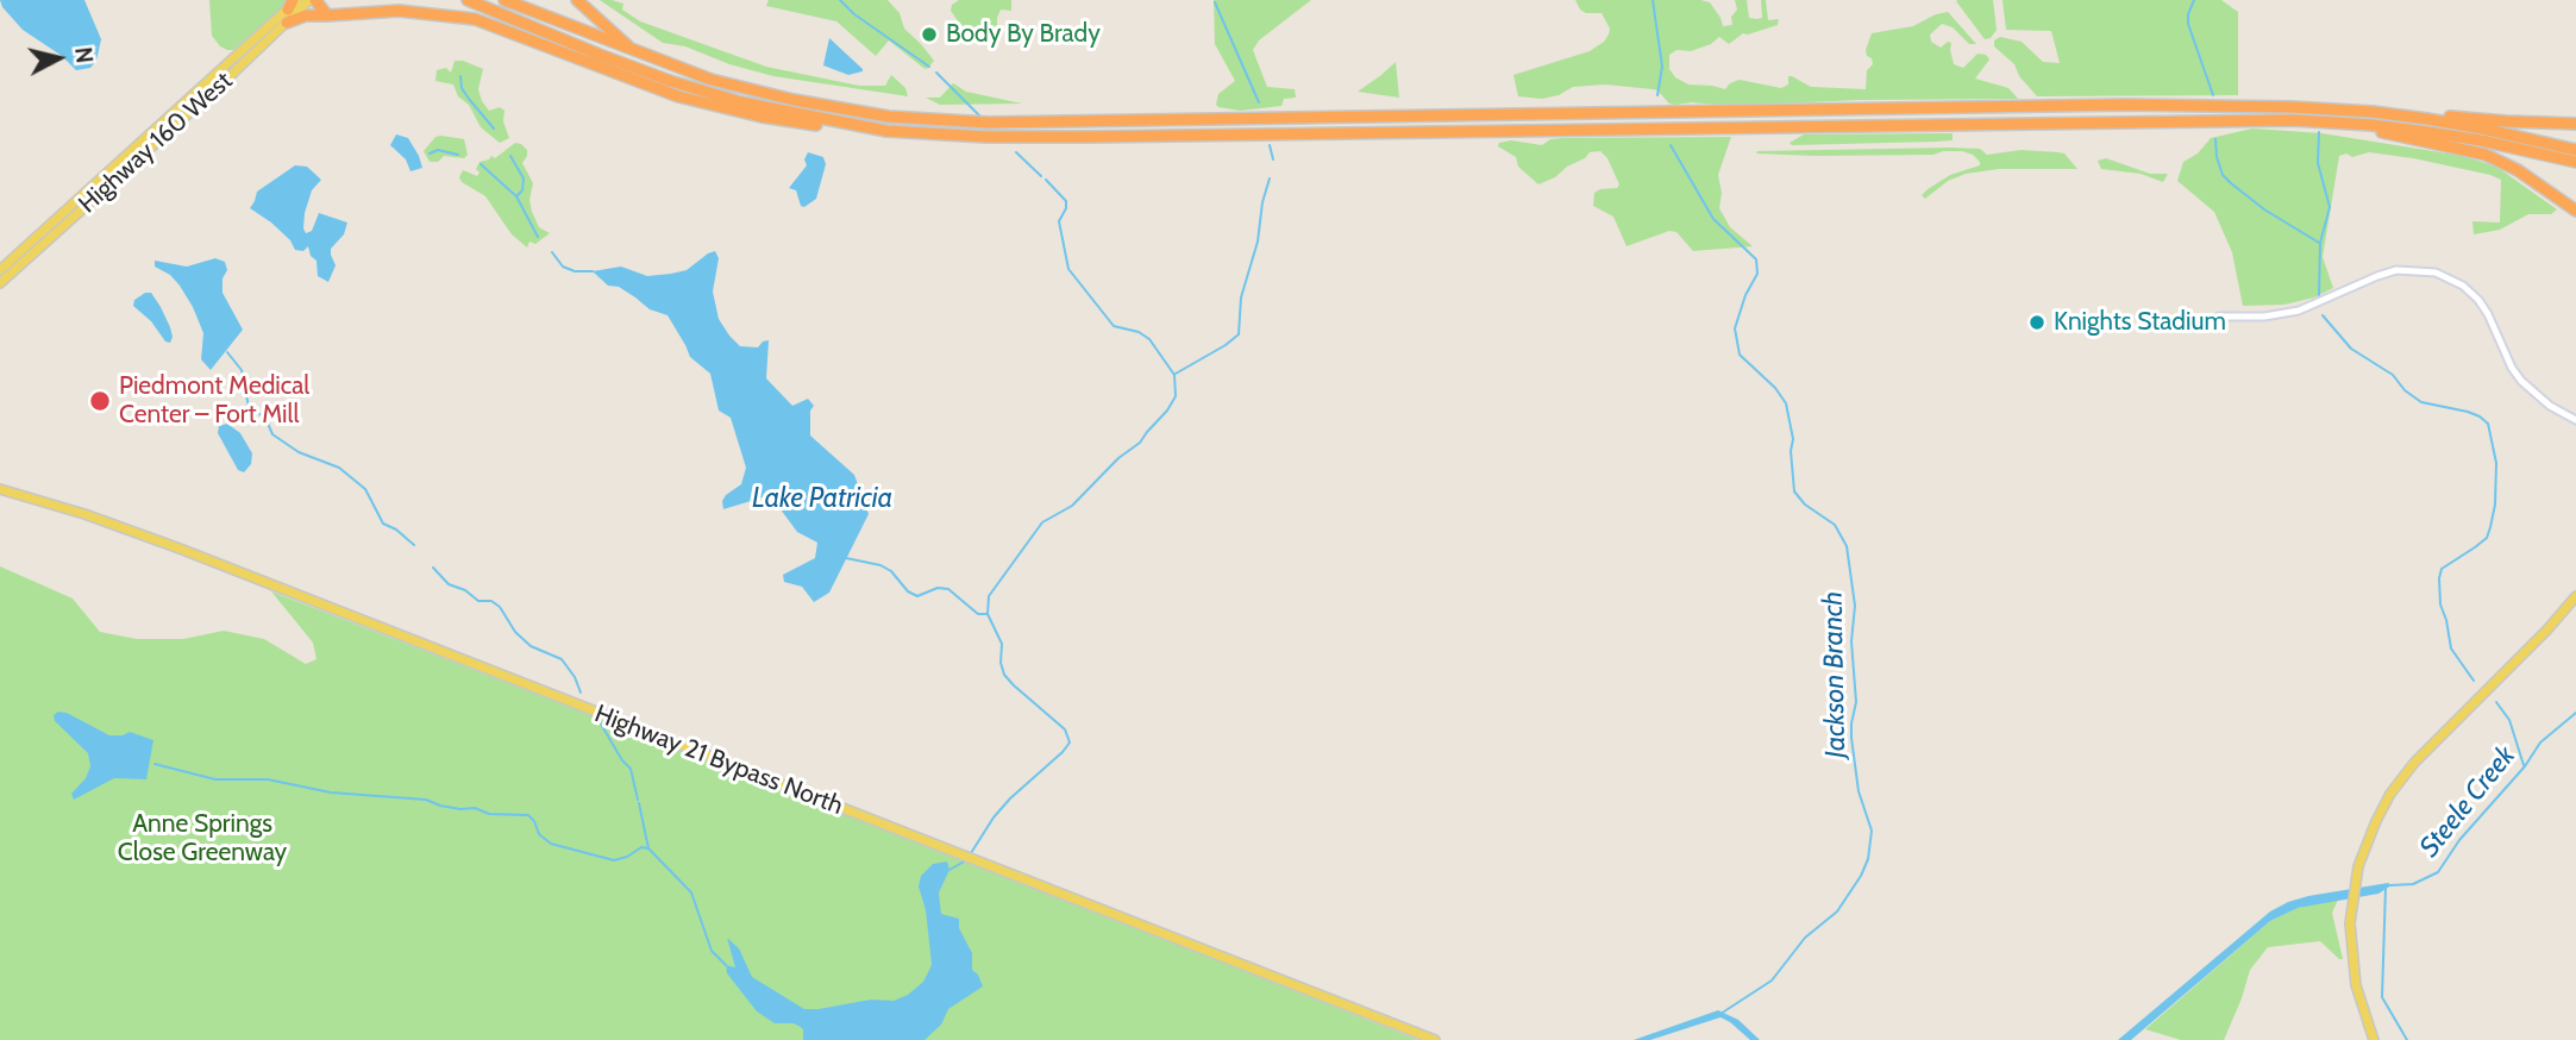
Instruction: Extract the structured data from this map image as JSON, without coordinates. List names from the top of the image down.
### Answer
{
  "streets": {
    "main road": ["Highway 160 West", "Highway 21 Bypass North"]
  },
  "water": ["Lake Patricia", "Jackson Branch", "Steele Creek"],
  "parks": ["Anne Springs Close Greenway"],
  "places": ["Body By Brady", "Knights Stadium", "Piedmont Medical Center – Fort Mill"],
  "north": "right"
}
